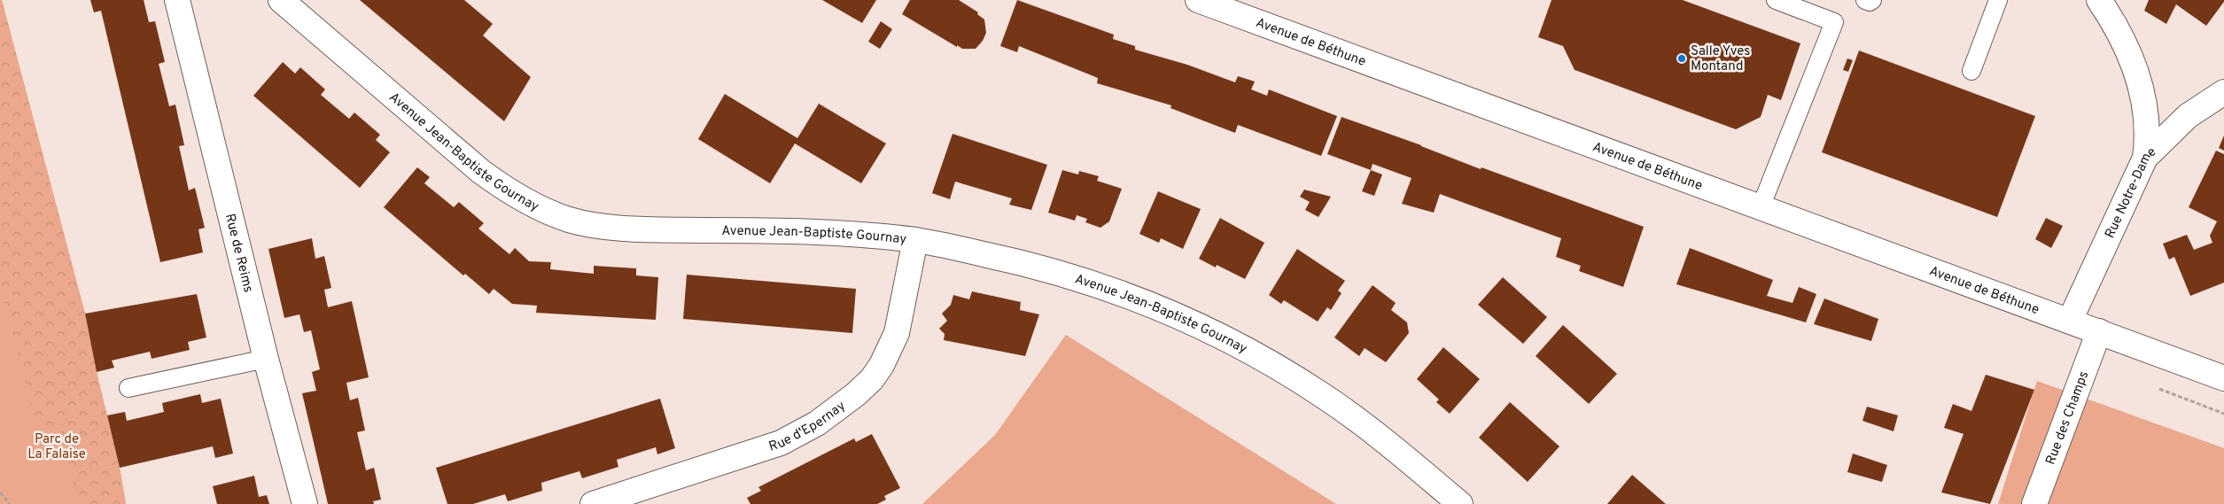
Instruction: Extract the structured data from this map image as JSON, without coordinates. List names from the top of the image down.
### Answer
{
  "streets": {
    "street": [
      "Avenue de Béthune",
      "Avenue Jean-Baptiste Gournay",
      "Rue Notre-Dame",
      "Rue de Reims",
      "Rue des Champs",
      "Rue d'Epernay"
    ]
  },
  "crossings": [
    ["Avenue de Béthune", "Rue Notre-Dame"],
    ["Avenue de Béthune", "Rue des Champs"],
    ["Avenue Jean-Baptiste Gournay", "Rue d'Epernay"]
  ],
  "parks": ["Parc de La Falaise"],
  "places": ["Salle Yves Montand"]
}
